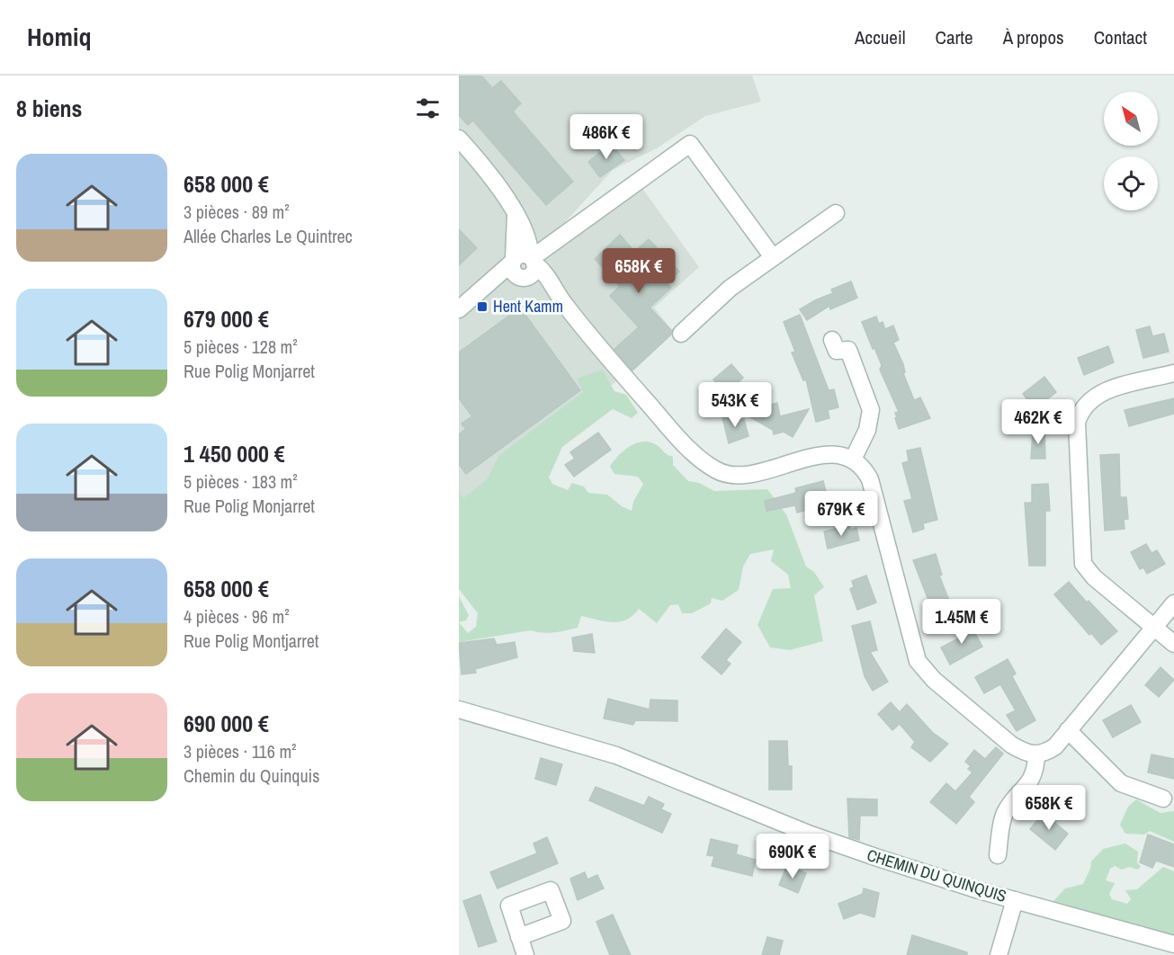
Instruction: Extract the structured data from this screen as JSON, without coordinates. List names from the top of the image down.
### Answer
{
  "streets": {
    "street": ["CHEMIN DU QUINQUIS"]
  },
  "places": {
    "transit": ["Hent Kamm"]
  },
  "north": "top left",
  "page": {
    "header": "Homiq",
    "nav": [
      "Accueil",
      "Carte",
      "À propos",
      "Contact"
    ],
    "heading": "8 biens",
    "price": [
      "486K €",
      "658K €",
      "543K €",
      "462K €",
      "679K €",
      "1.45M €",
      "658K €",
      "690K €"
    ],
    "list": [
      {
        "name": "658 000 €",
        "note": "3 pièces · 89 m² · Allée Charles Le Quintrec"
      },
      {
        "name": "679 000 €",
        "note": "5 pièces · 128 m² · Rue Polig Monjarret"
      },
      {
        "name": "1 450 000 €",
        "note": "5 pièces · 183 m² · Rue Polig Monjarret"
      },
      {
        "name": "658 000 €",
        "note": "4 pièces · 96 m² · Rue Polig Montjarret"
      },
      {
        "name": "690 000 €",
        "note": "3 pièces · 116 m² · Chemin du Quinquis"
      }
    ]
  }
}
